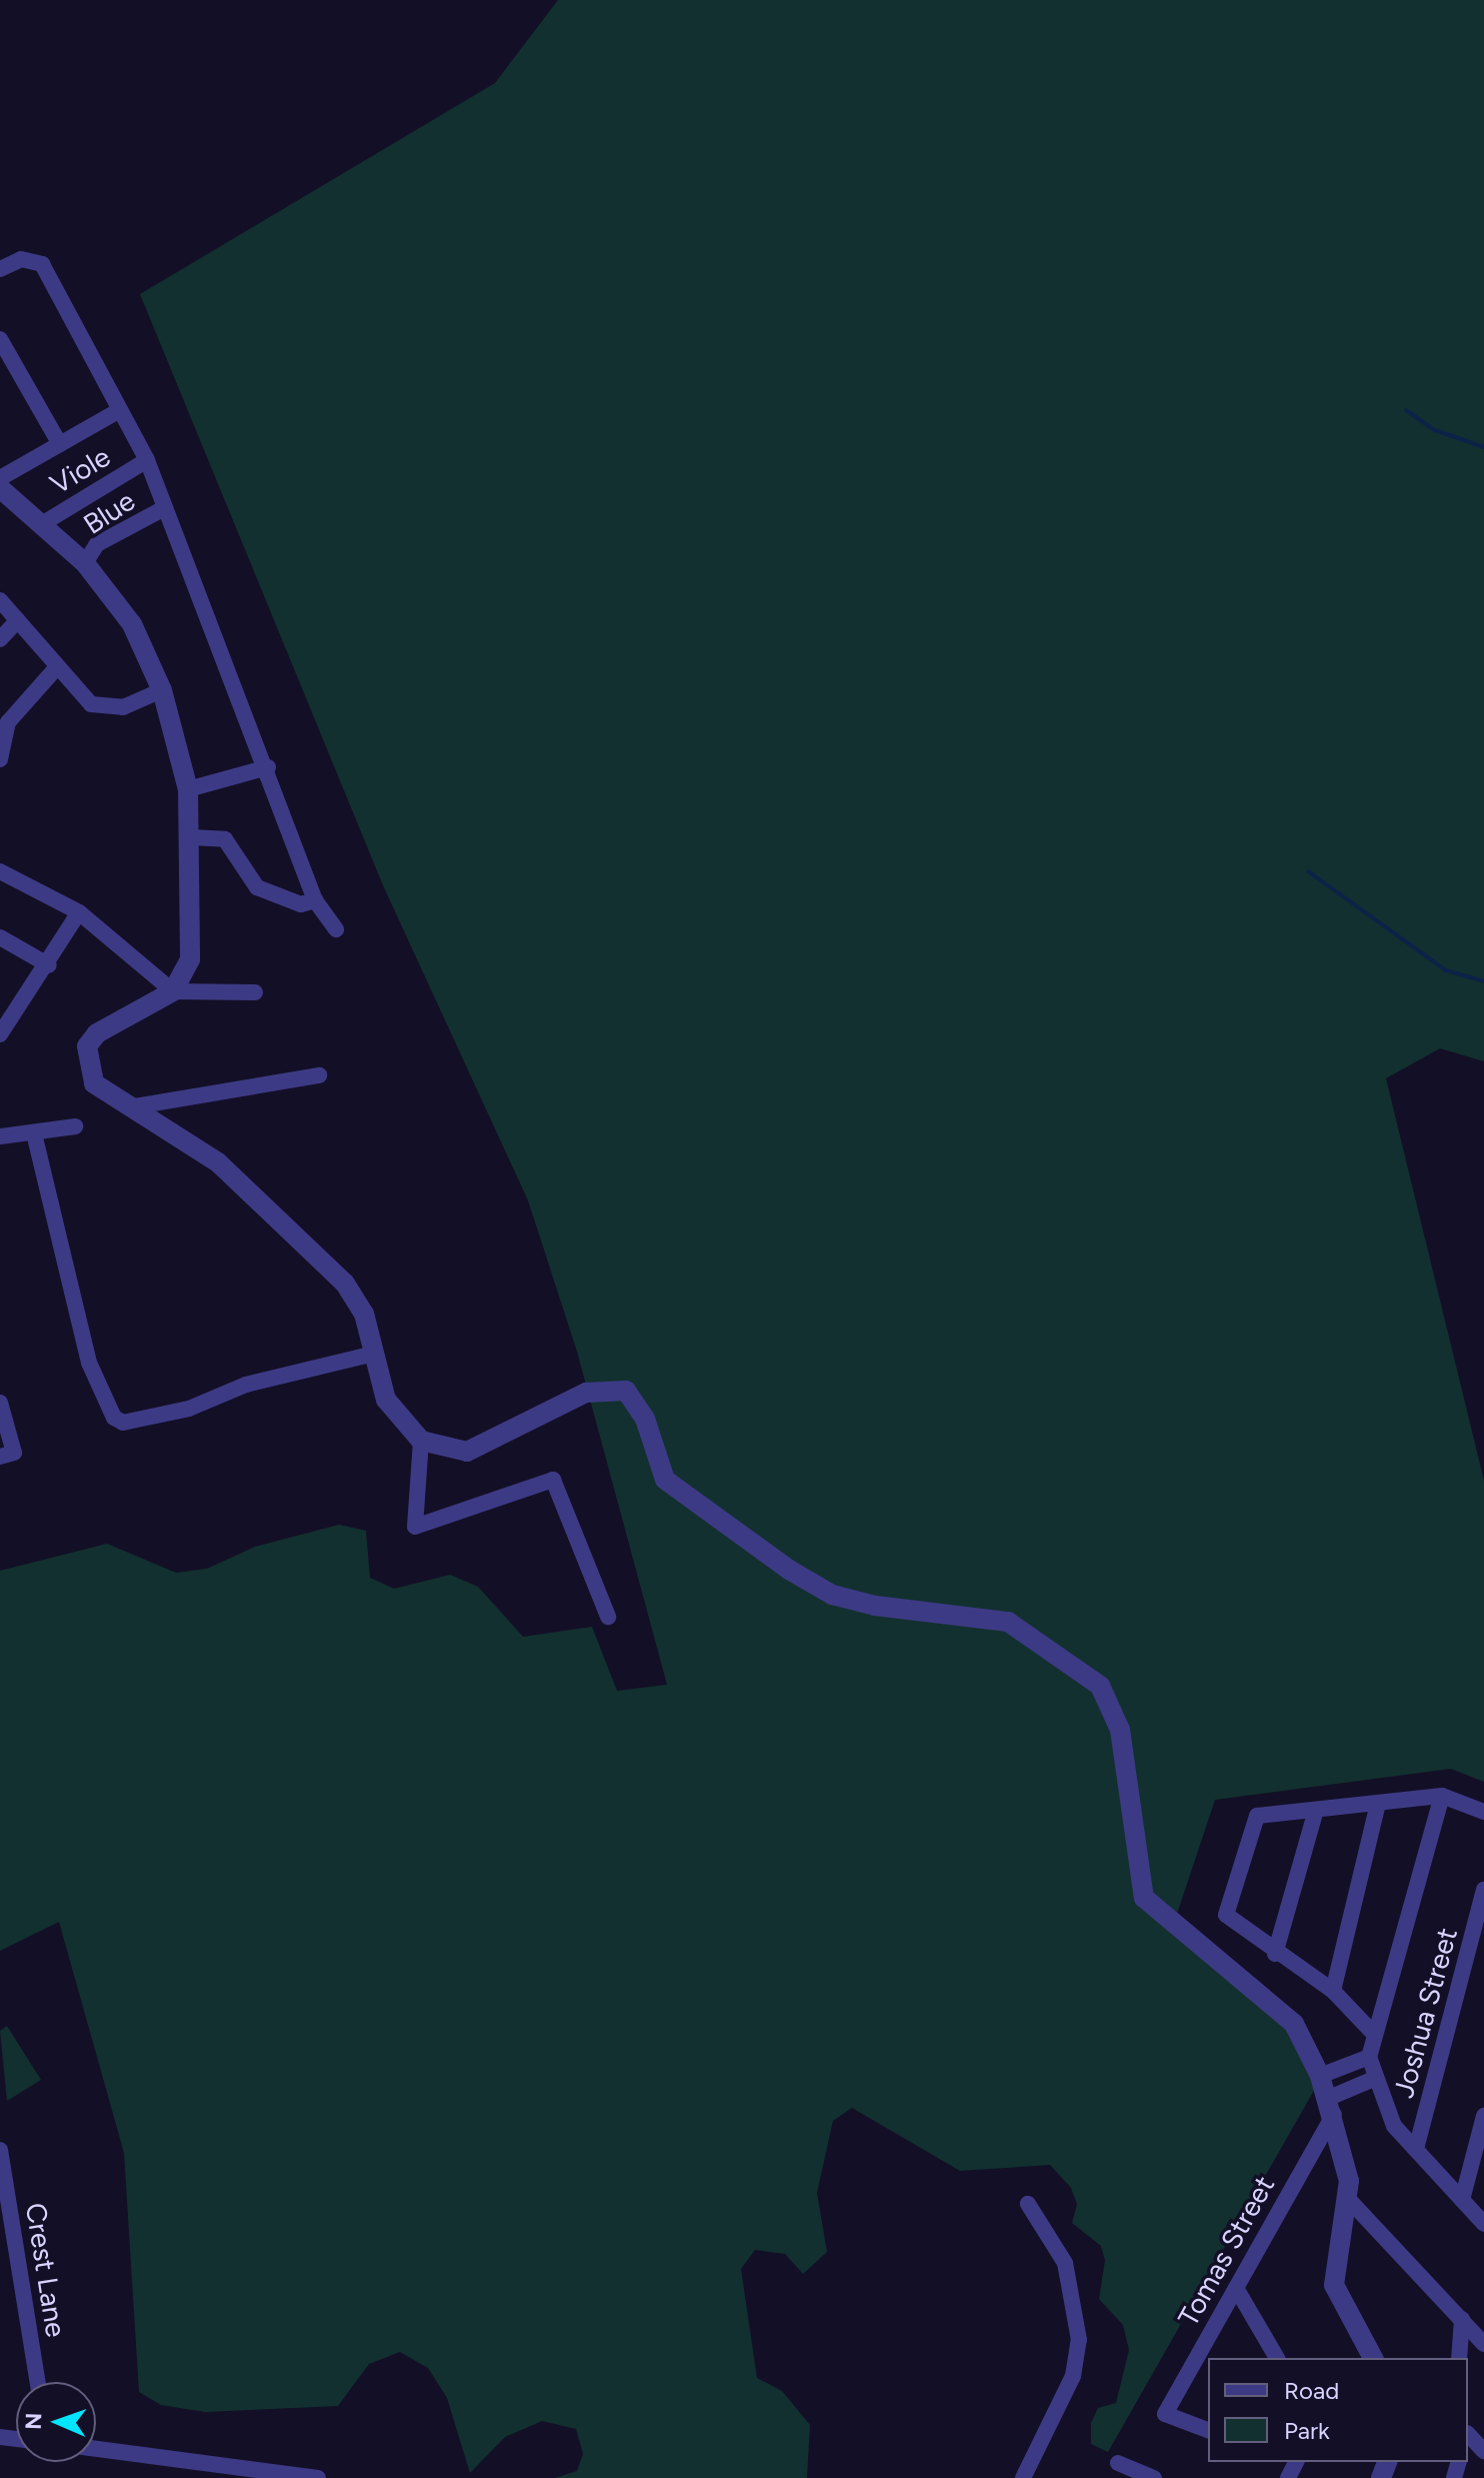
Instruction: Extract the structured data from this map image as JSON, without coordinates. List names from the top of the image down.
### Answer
{
  "streets": {
    "street": [
      "Viole",
      "Blue",
      "Joshua Street",
      "Tomas Street",
      "Crest Lane"
    ]
  },
  "legend": ["Road", "Park"],
  "north": "left"
}
